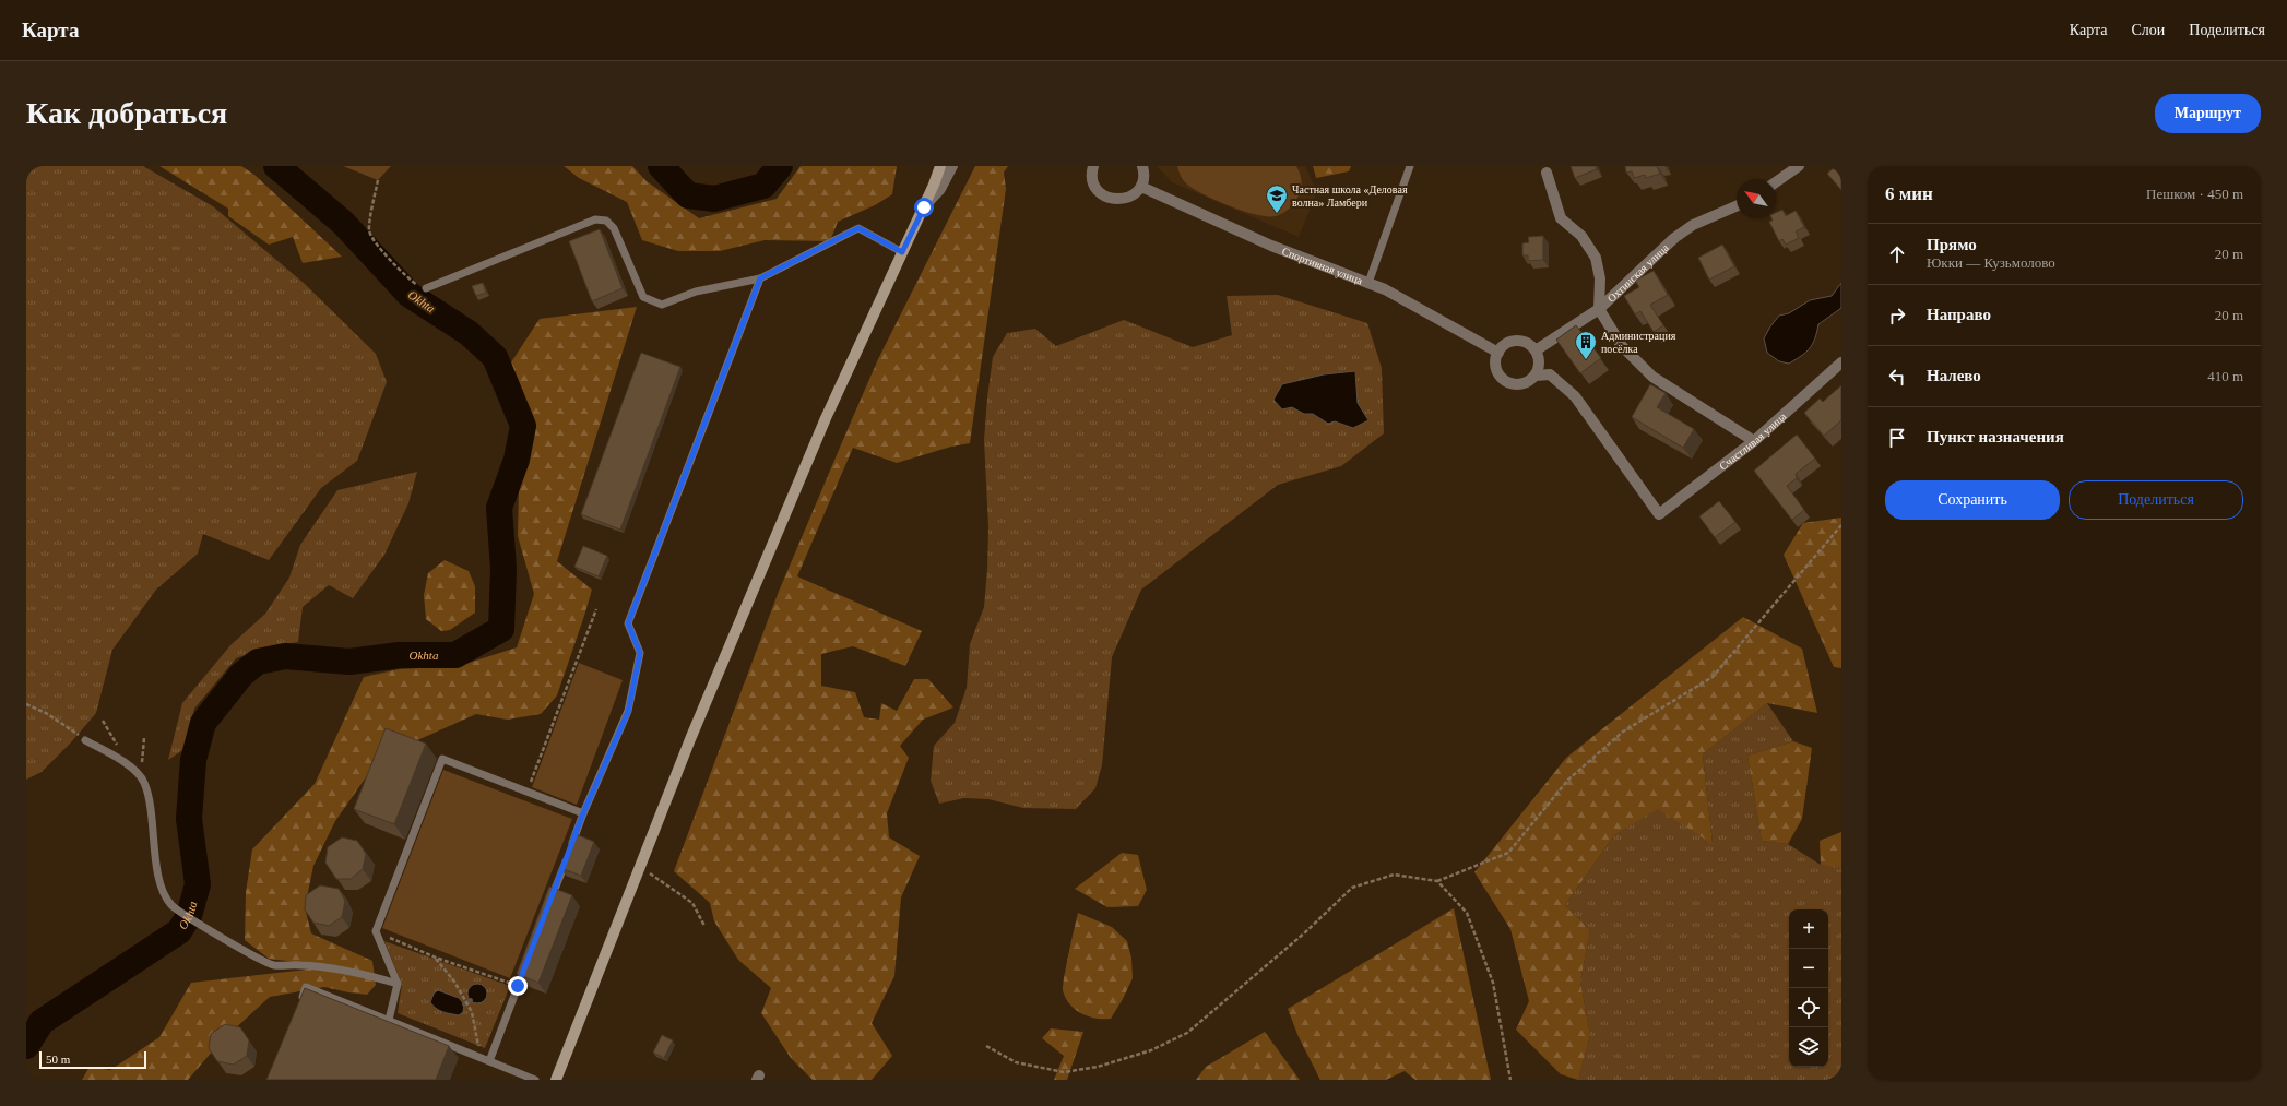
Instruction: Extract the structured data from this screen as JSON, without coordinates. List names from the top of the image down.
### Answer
{
  "streets": {
    "street": ["Спортивная улица", "Охтинская улица", "Счастливая улица"]
  },
  "crossings": [
    ["Спортивная улица", "Охтинская улица"],
    ["Спортивная улица", "Счастливая улица"],
    ["Охтинская улица", "Счастливая улица"]
  ],
  "water": ["Okhta"],
  "places": {
    "school or university": ["Частная школа «Деловая волна» Ламбери"],
    "building": ["Администрация посёлка"]
  },
  "scale_bar": "50 m",
  "north": "top left",
  "page": {
    "header": "Карта",
    "nav": ["Карта", "Слои", "Поделиться"],
    "buttons": [
      "Маршрут",
      ["Сохранить", "Поделиться"]
    ],
    "title": "Как добраться",
    "heading": ["6 мин", "Пешком · 450 m"],
    "list": [
      ["Прямо", "Юкки — Кузьмолово", "20 m"],
      ["Направо", "20 m"],
      ["Налево", "410 m"],
      "Пункт назначения"
    ],
    "map_buttons": ["+", "−"],
    "scale": "50 m"
  }
}
